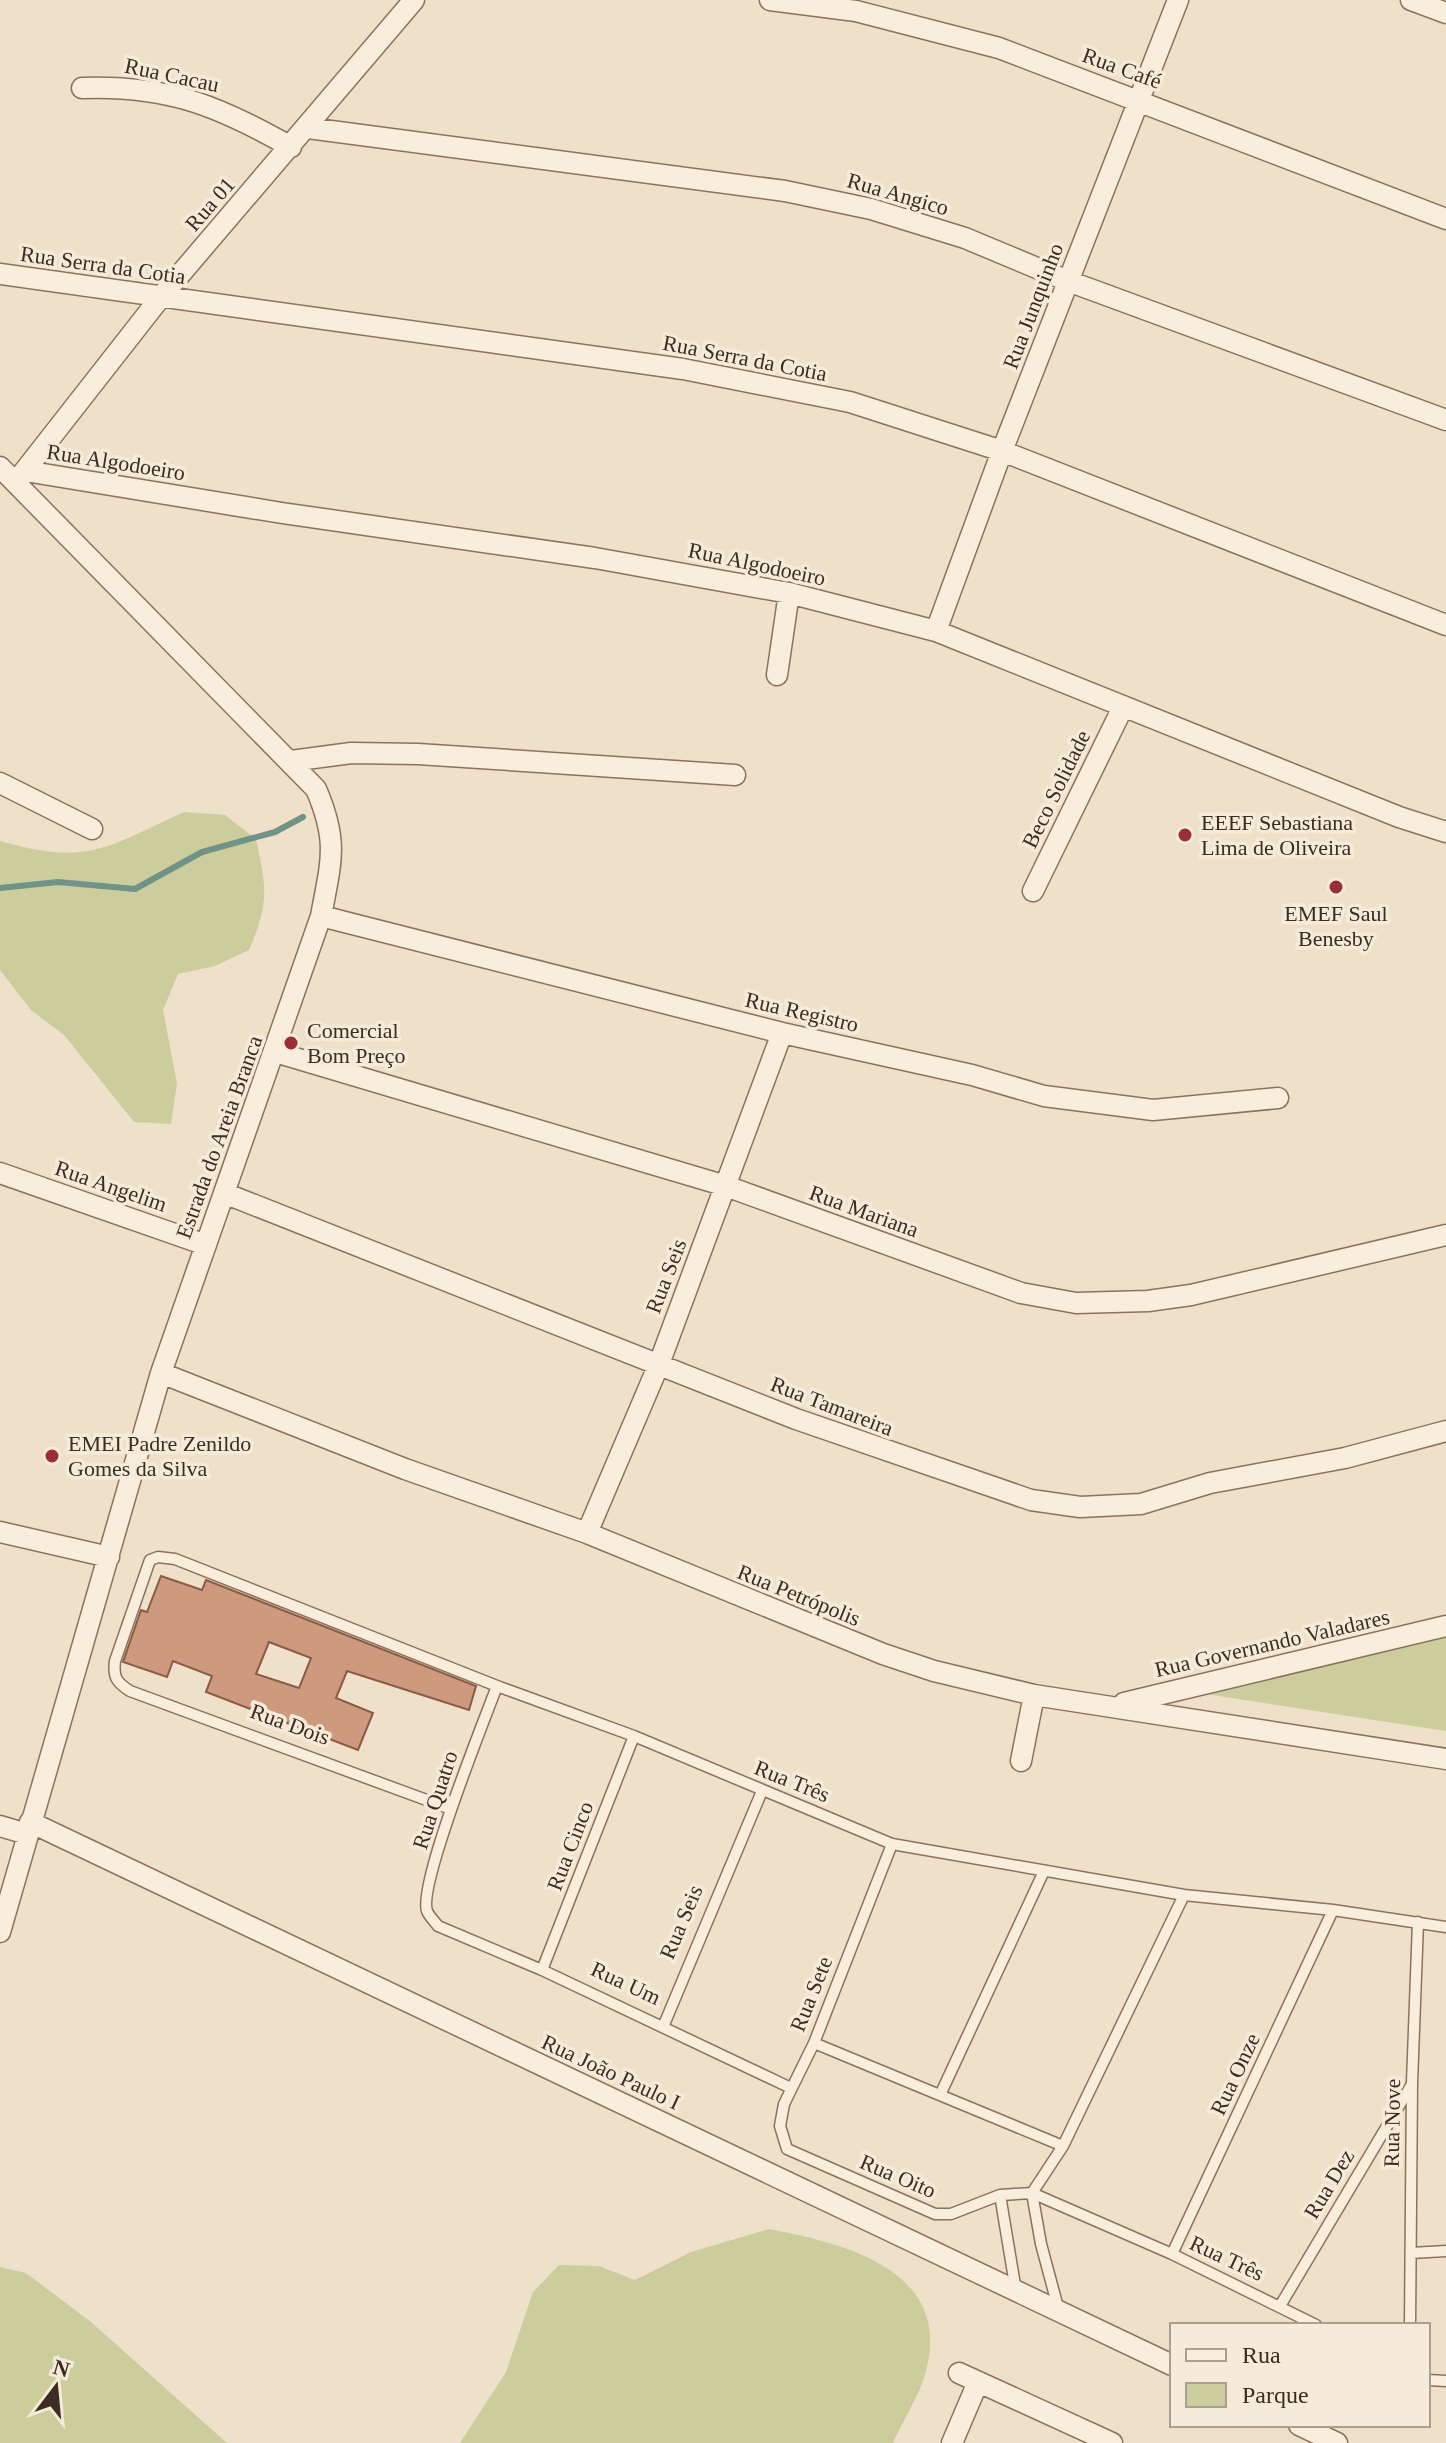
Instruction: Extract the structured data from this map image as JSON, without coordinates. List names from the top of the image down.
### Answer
{
  "streets": {
    "street": [
      "Rua Café",
      "Rua Cacau",
      "Rua Angico",
      "Rua 01",
      "Rua Serra da Cotia",
      "Rua Junquinho",
      "Rua Algodoeiro",
      "Beco Solidade",
      "Rua Registro",
      "Estrada do Areia Branca",
      "Rua Angelim",
      "Rua Mariana",
      "Rua Seis",
      "Rua Tamareira",
      "Rua Petrópolis",
      "Rua Governando Valadares",
      "Rua João Paulo I"
    ],
    "lane": [
      "Rua Dois",
      "Rua Três",
      "Rua Quatro",
      "Rua Cinco",
      "Rua Um",
      "Rua Sete",
      "Rua Onze",
      "Rua Nove",
      "Rua Oito",
      "Rua Dez"
    ]
  },
  "crossings": [
    ["Rua Café", "Rua Junquinho"],
    ["Rua Cacau", "Rua 01"],
    ["Rua Angico", "Rua 01"],
    ["Rua Angico", "Rua Junquinho"],
    ["Rua 01", "Rua Serra da Cotia"],
    ["Rua 01", "Rua Algodoeiro"],
    ["Rua 01", "Estrada do Areia Branca"],
    ["Rua Serra da Cotia", "Rua Junquinho"],
    ["Rua Junquinho", "Rua Algodoeiro"],
    ["Rua Algodoeiro", "Beco Solidade"],
    ["Rua Algodoeiro", "Estrada do Areia Branca"],
    ["Rua Registro", "Estrada do Areia Branca"],
    ["Rua Registro", "Rua Seis"],
    ["Estrada do Areia Branca", "Rua Angelim"],
    ["Estrada do Areia Branca", "Rua Mariana"],
    ["Estrada do Areia Branca", "Rua Tamareira"],
    ["Estrada do Areia Branca", "Rua Petrópolis"],
    ["Estrada do Areia Branca", "Rua João Paulo I"],
    ["Rua Mariana", "Rua Seis"],
    ["Rua Seis", "Rua Tamareira"],
    ["Rua Seis", "Rua Petrópolis"],
    ["Rua Seis", "Rua Três"],
    ["Rua Seis", "Rua Um"],
    ["Rua Petrópolis", "Rua Governando Valadares"],
    ["Rua Dois", "Rua Três"],
    ["Rua Dois", "Rua Quatro"],
    ["Rua Três", "Rua Quatro"],
    ["Rua Três", "Rua Cinco"],
    ["Rua Três", "Rua Sete"],
    ["Rua Três", "Rua Onze"],
    ["Rua Três", "Rua Nove"],
    ["Rua Três", "Rua Oito"],
    ["Rua Três", "Rua Dez"],
    ["Rua Quatro", "Rua Um"],
    ["Rua Cinco", "Rua Um"],
    ["Rua Um", "Rua Sete"],
    ["Rua Sete", "Rua Oito"],
    ["Rua Nove", "Rua Dez"]
  ],
  "places": [
    "EEEF Sebastiana Lima de Oliveira",
    "EMEF Saul Benesby",
    "Comercial Bom Preço",
    "EMEI Padre Zenildo Gomes da Silva"
  ],
  "legend": ["Rua", "Parque"],
  "north": "top"
}
